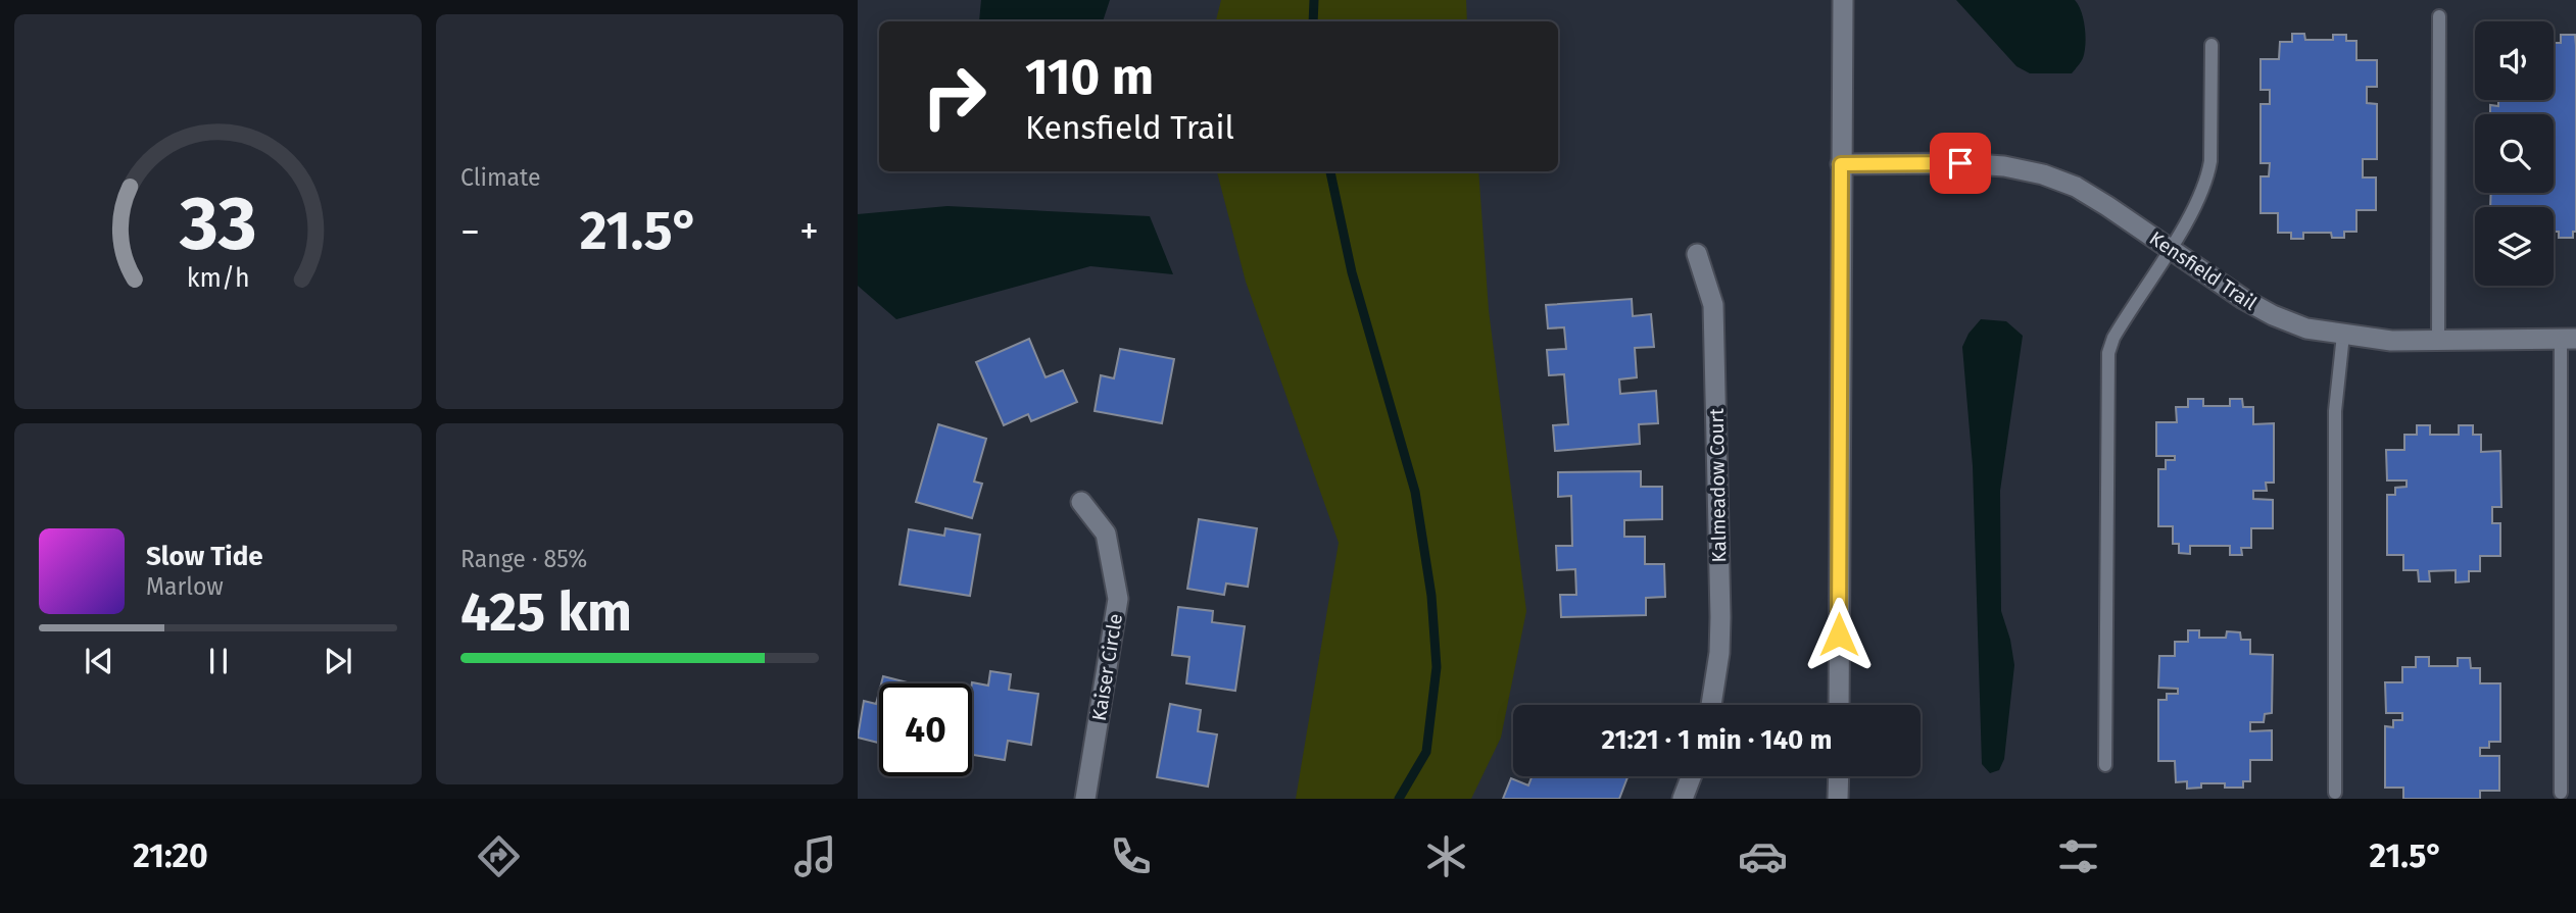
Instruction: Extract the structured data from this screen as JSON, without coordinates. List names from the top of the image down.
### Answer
{
  "streets": {
    "street": ["Kensfield Trail", "Kalmeadow Court", "Kaiser Circle"]
  },
  "page": {
    "tile": [
      "Climate",
      ["Range · 85%", "425 km"]
    ],
    "turn": ["110 m", "Kensfield Trail"],
    "heat": ["−", "21.5°", "+"],
    "song": ["Slow Tide", "Marlow"],
    "limit": "40",
    "trip": "21:21 · 1 min · 140 m",
    "tabs": ["21:20", "21.5°"],
    "gauge": ["33", "km/h"]
  }
}
